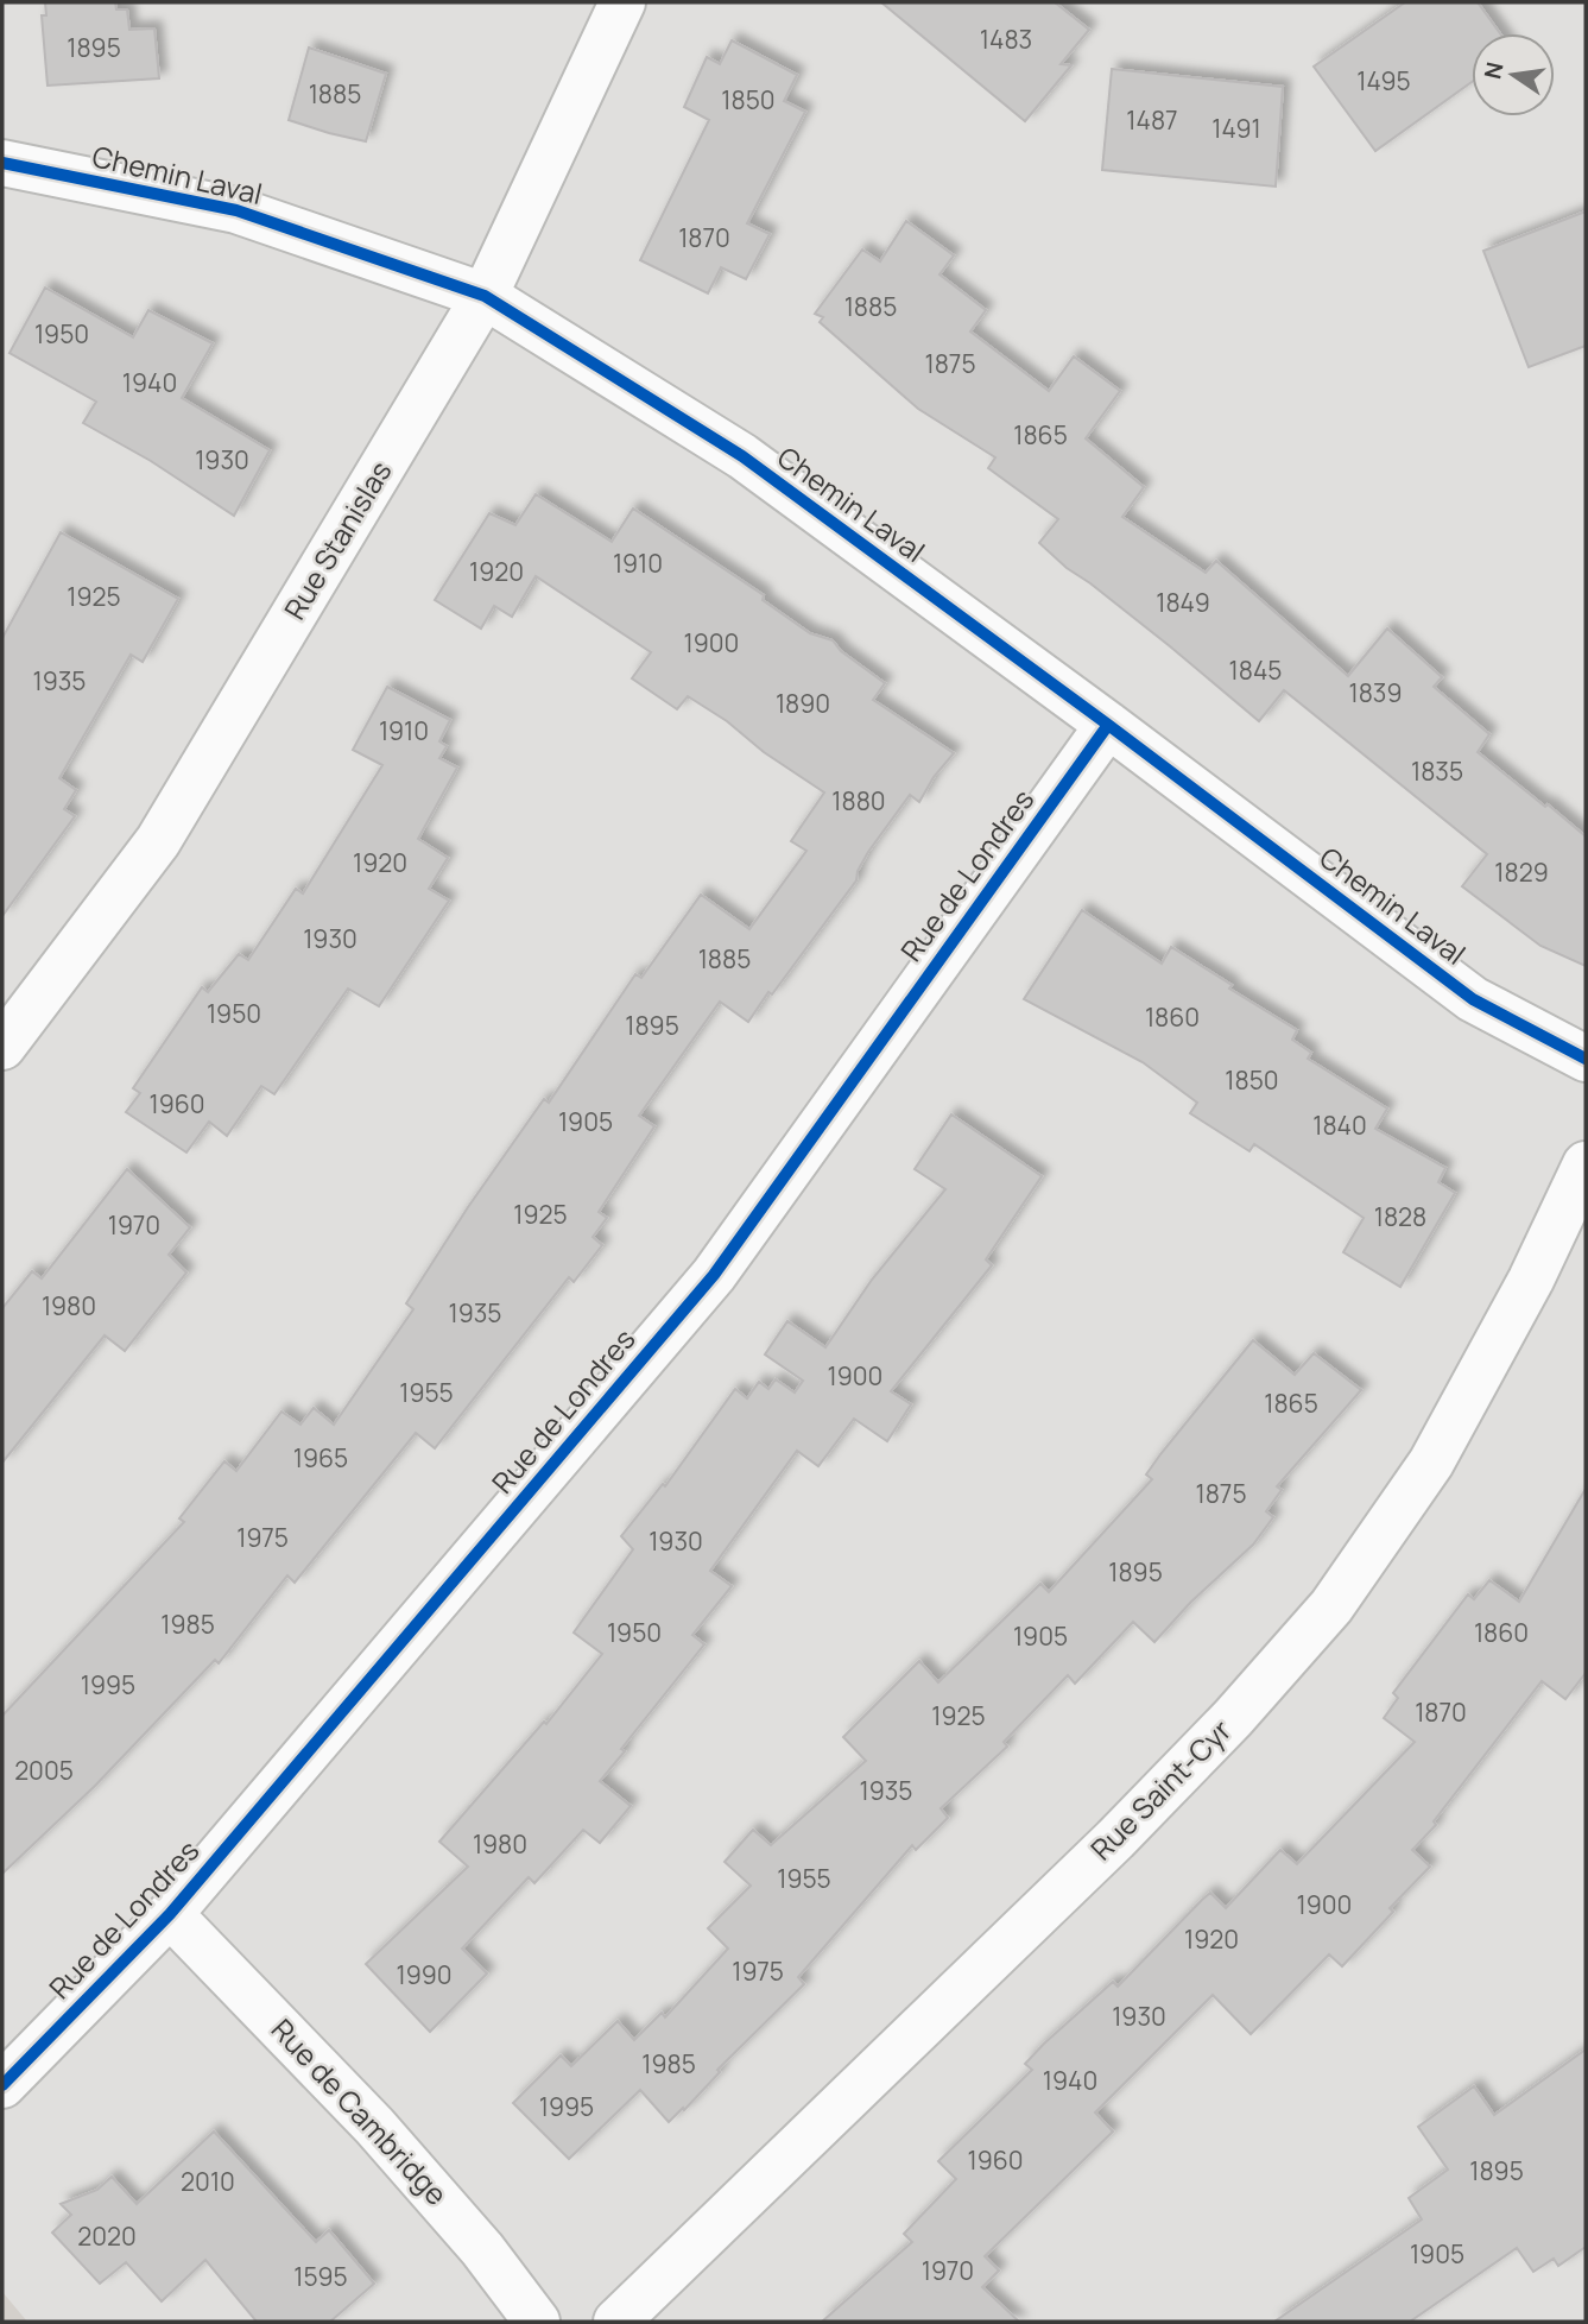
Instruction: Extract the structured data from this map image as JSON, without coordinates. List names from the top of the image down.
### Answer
{
  "streets": {
    "street": [
      "Chemin Laval",
      "Rue Stanislas",
      "Rue de Londres",
      "Rue Saint-Cyr",
      "Rue de Cambridge"
    ]
  },
  "crossings": [
    ["Chemin Laval", "Rue Stanislas"],
    ["Chemin Laval", "Rue de Londres"],
    ["Rue de Londres", "Rue de Cambridge"]
  ],
  "house_numbers": [
    "1483",
    "1895",
    "1495",
    "1885",
    "1850",
    "1487",
    "1491",
    "1870",
    "1885",
    "1950",
    "1875",
    "1940",
    "1865",
    "1930",
    "1910",
    "1920",
    "1925",
    "1849",
    "1900",
    "1845",
    "1935",
    "1839",
    "1890",
    "1910",
    "1835",
    "1880",
    "1920",
    "1829",
    "1930",
    "1885",
    "1950",
    "1860",
    "1895",
    "1850",
    "1960",
    "1905",
    "1840",
    "1925",
    "1828",
    "1970",
    "1980",
    "1935",
    "1900",
    "1955",
    "1865",
    "1965",
    "1875",
    "1975",
    "1930",
    "1895",
    "1985",
    "1950",
    "1860",
    "1905",
    "1995",
    "1870",
    "1925",
    "2005",
    "1935",
    "1980",
    "1955",
    "1900",
    "1920",
    "1975",
    "1990",
    "1930",
    "1985",
    "1940",
    "1995",
    "1960",
    "1895",
    "2010",
    "2020",
    "1905",
    "1970",
    "1595"
  ],
  "north": "left"
}
